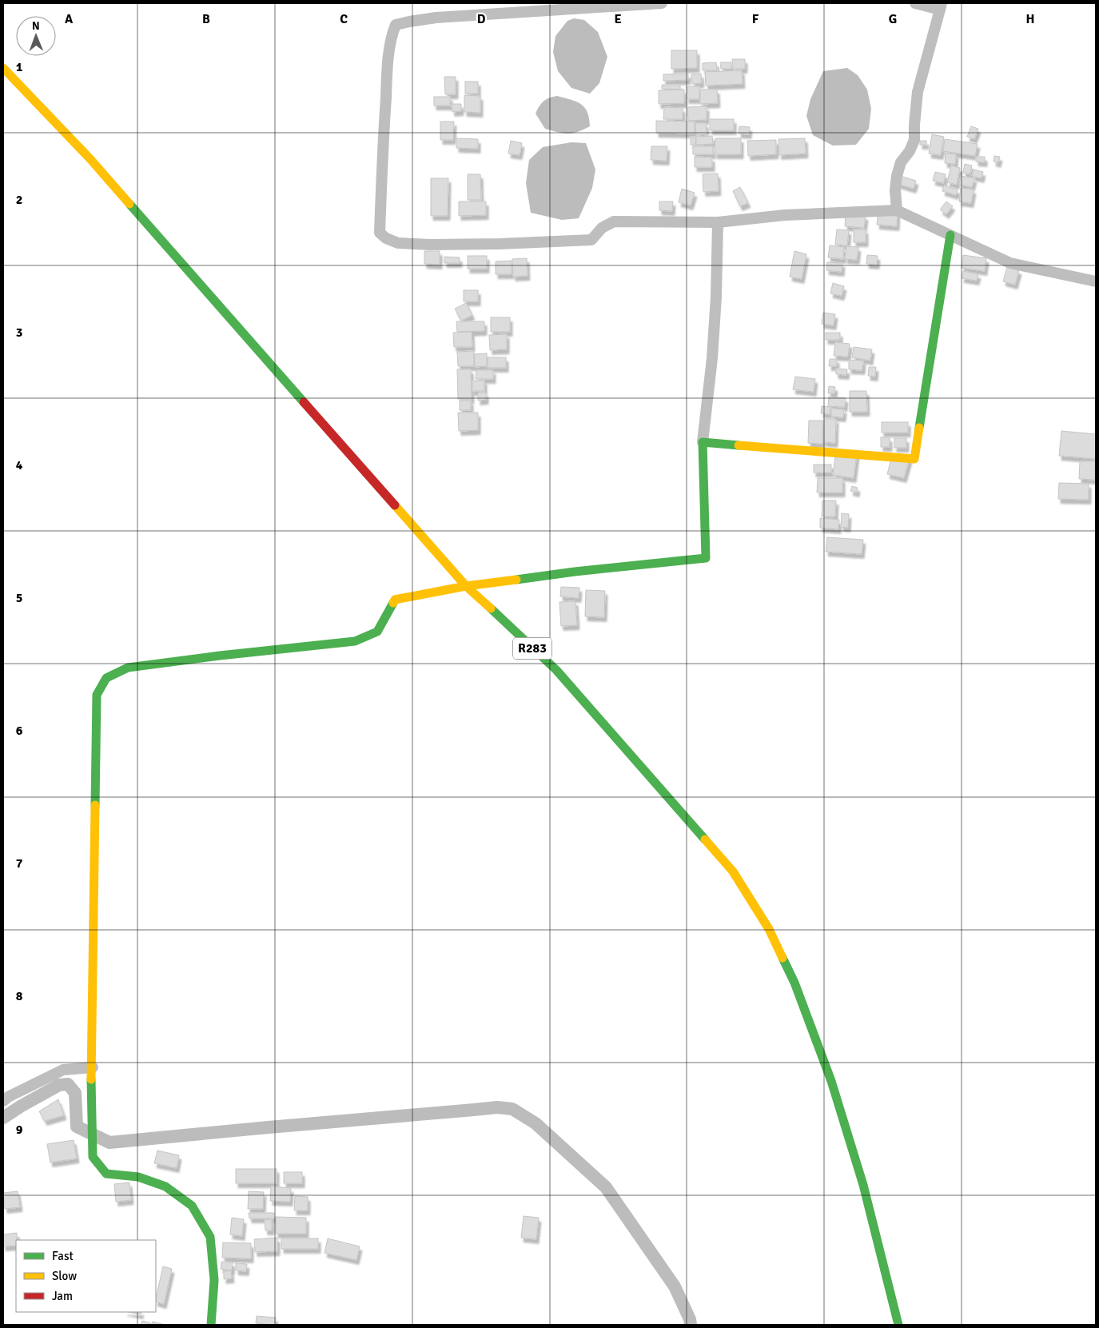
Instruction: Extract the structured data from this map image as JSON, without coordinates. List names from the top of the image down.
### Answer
{
  "streets": {
    "street": ["R283"]
  },
  "legend": ["Fast", "Slow", "Jam"],
  "north": "top",
  "grid": {
    "columns": [
      "A",
      "B",
      "C",
      "D",
      "E",
      "F",
      "G",
      "H"
    ],
    "rows": [
      "1",
      "2",
      "3",
      "4",
      "5",
      "6",
      "7",
      "8",
      "9"
    ]
  }
}
